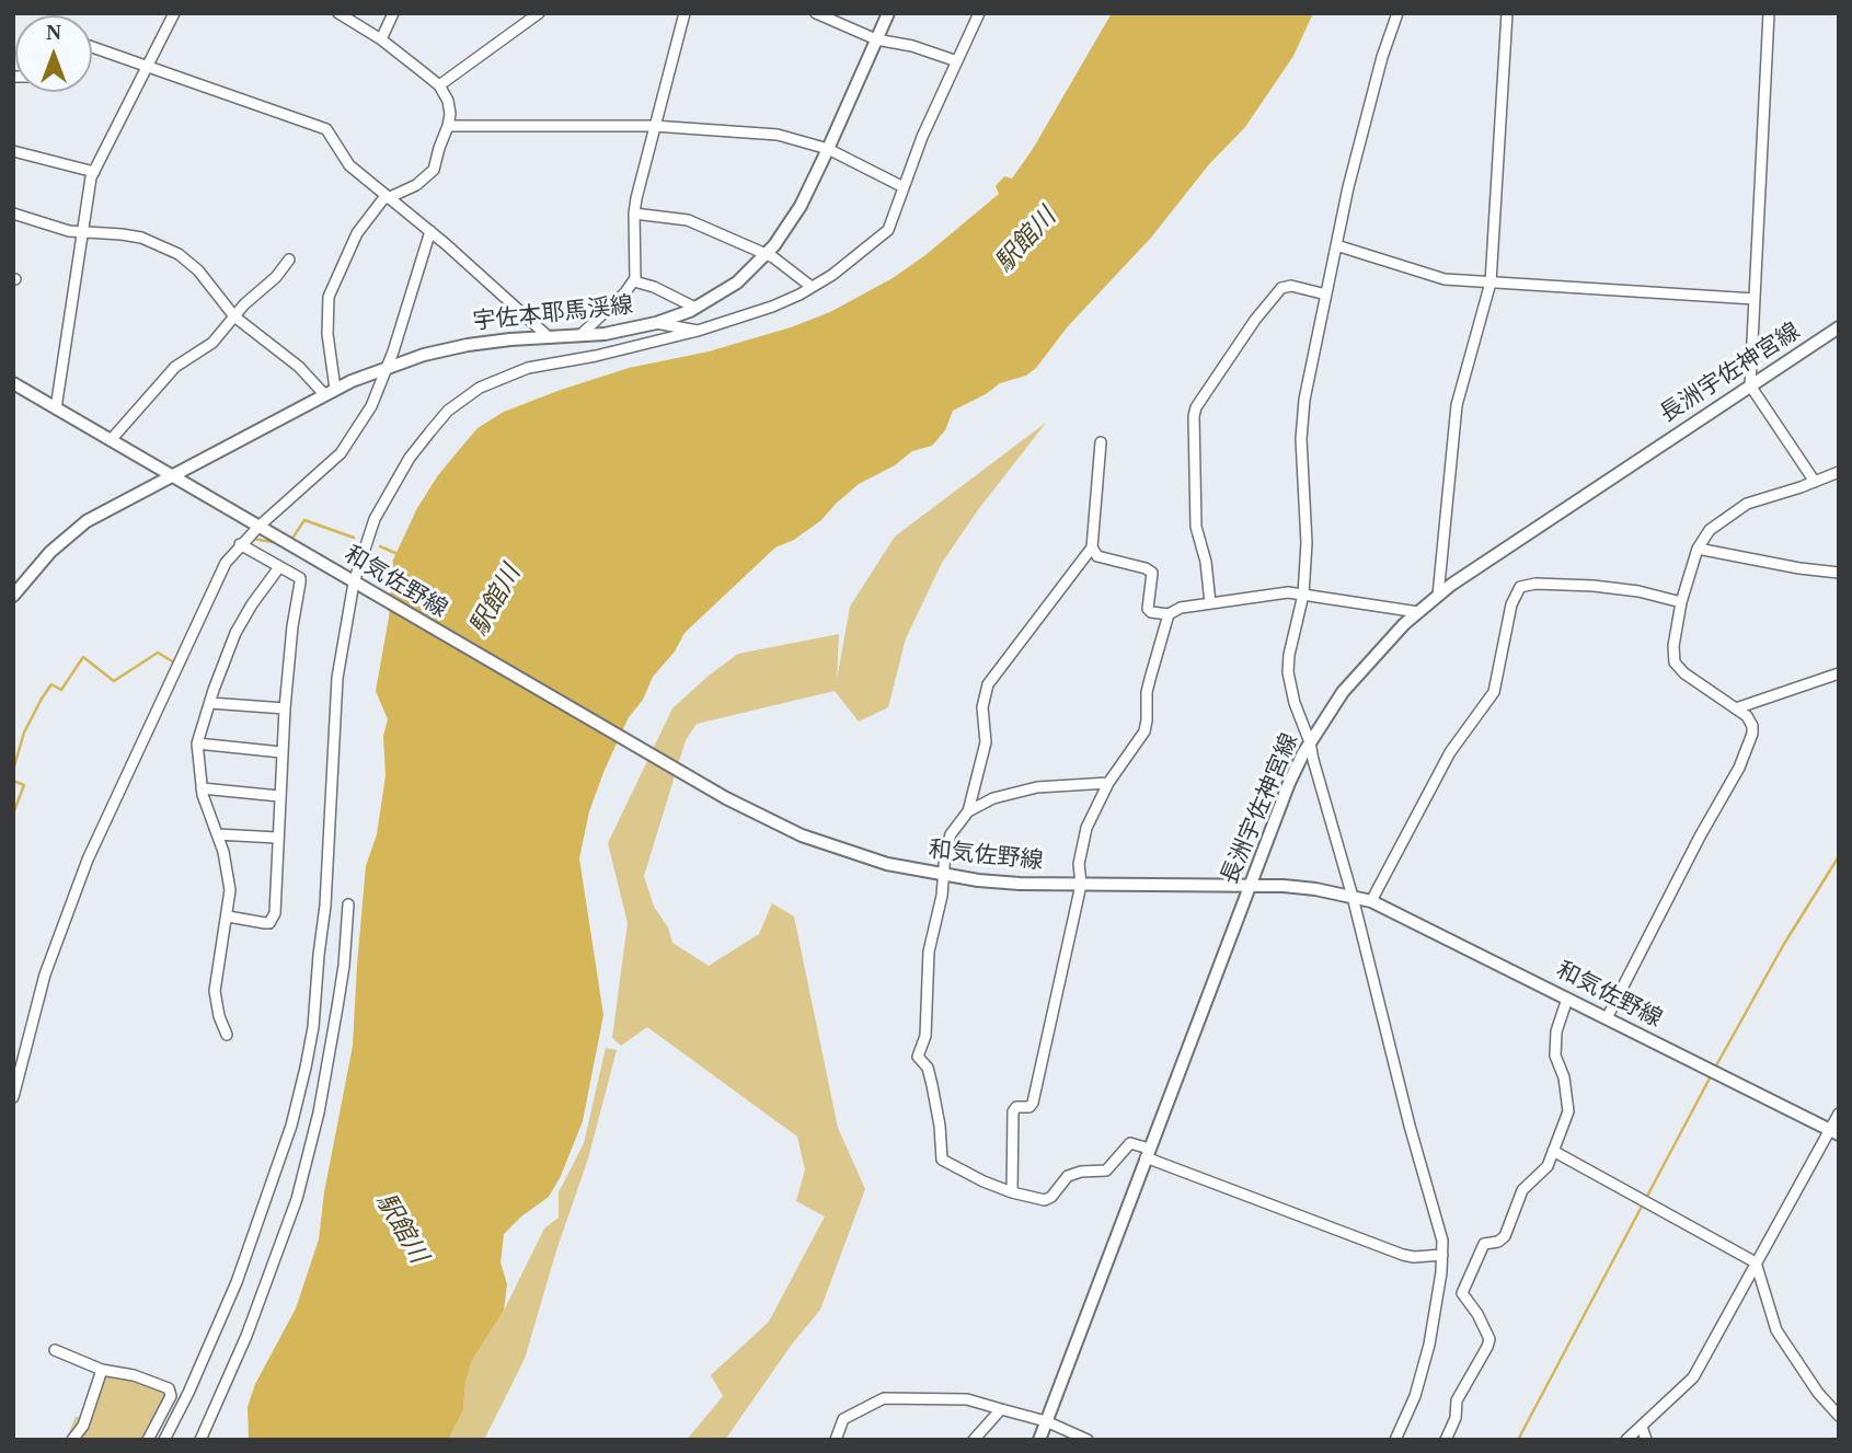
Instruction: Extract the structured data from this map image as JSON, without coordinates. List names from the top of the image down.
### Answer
{
  "streets": {
    "main road": ["宇佐本耶馬渓線", "長洲宇佐神宮線", "和気佐野線"]
  },
  "crossings": [
    ["宇佐本耶馬渓線", "和気佐野線"],
    ["長洲宇佐神宮線", "和気佐野線"]
  ],
  "water": ["駅館川"],
  "north": "top"
}
